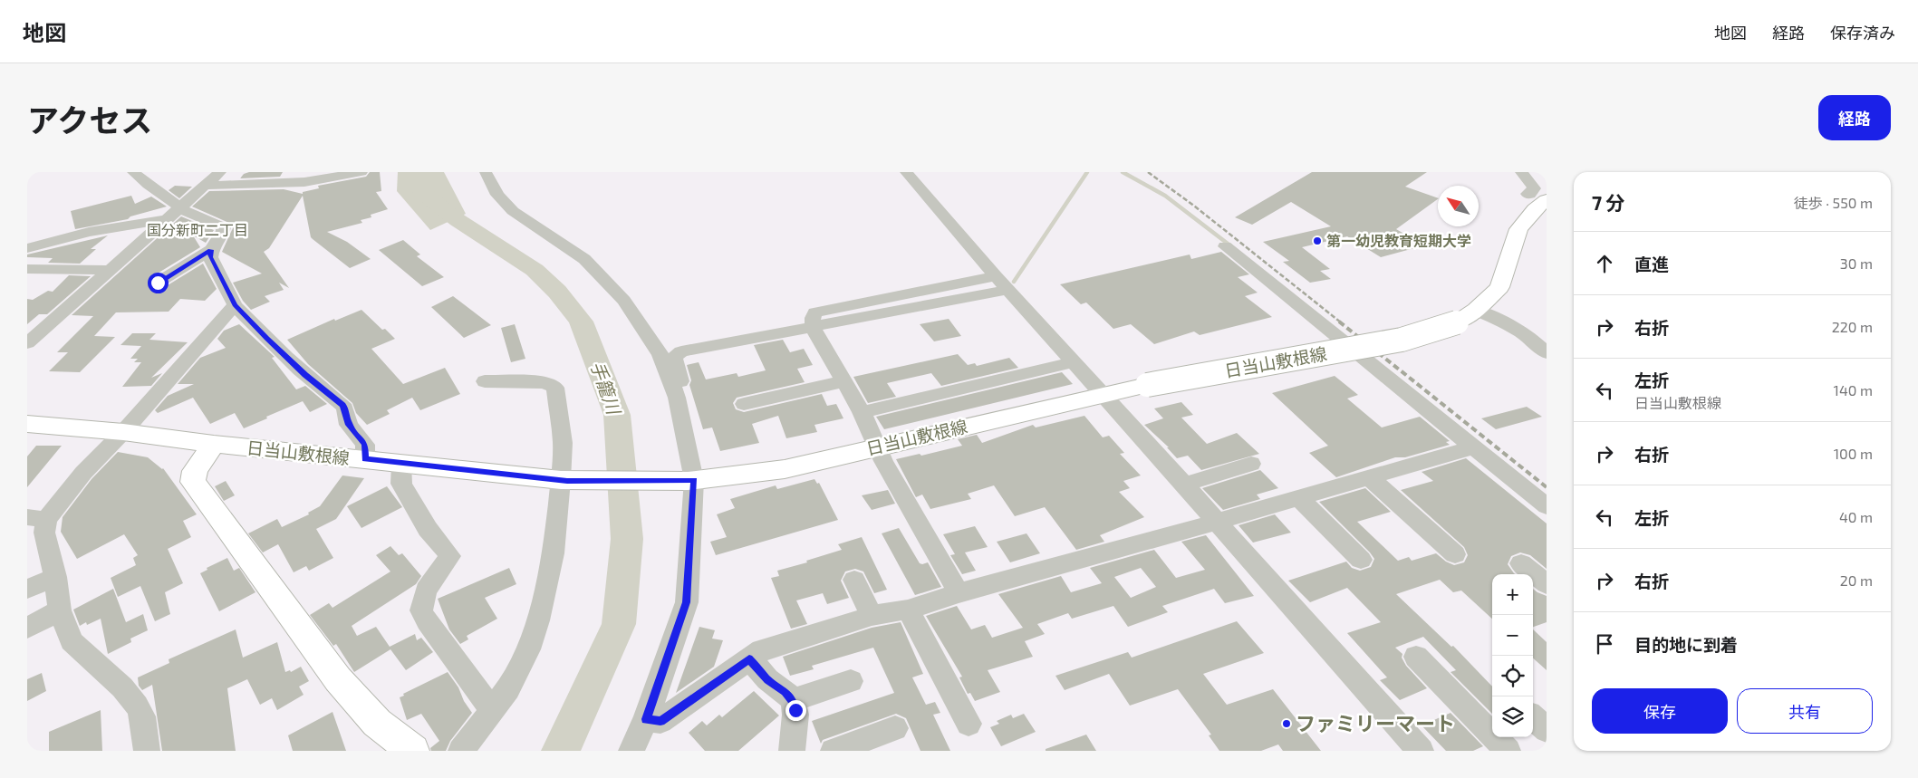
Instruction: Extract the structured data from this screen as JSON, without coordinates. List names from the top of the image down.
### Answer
{
  "streets": {
    "main road": ["日当山敷根線"]
  },
  "districts": ["国分新町二丁目"],
  "water": ["手籠川"],
  "places": ["第一幼児教育短期大学", "ファミリーマート"],
  "north": "top left",
  "page": {
    "header": "地図",
    "nav": ["地図", "経路", "保存済み"],
    "title": "アクセス",
    "buttons": [
      "経路",
      ["保存", "共有"]
    ],
    "heading": ["7 分", "徒歩 · 550 m"],
    "list": [
      ["直進", "30 m"],
      ["右折", "220 m"],
      ["左折", "日当山敷根線", "140 m"],
      ["右折", "100 m"],
      ["左折", "40 m"],
      ["右折", "20 m"],
      "目的地に到着"
    ],
    "map_buttons": ["+", "−"]
  }
}
